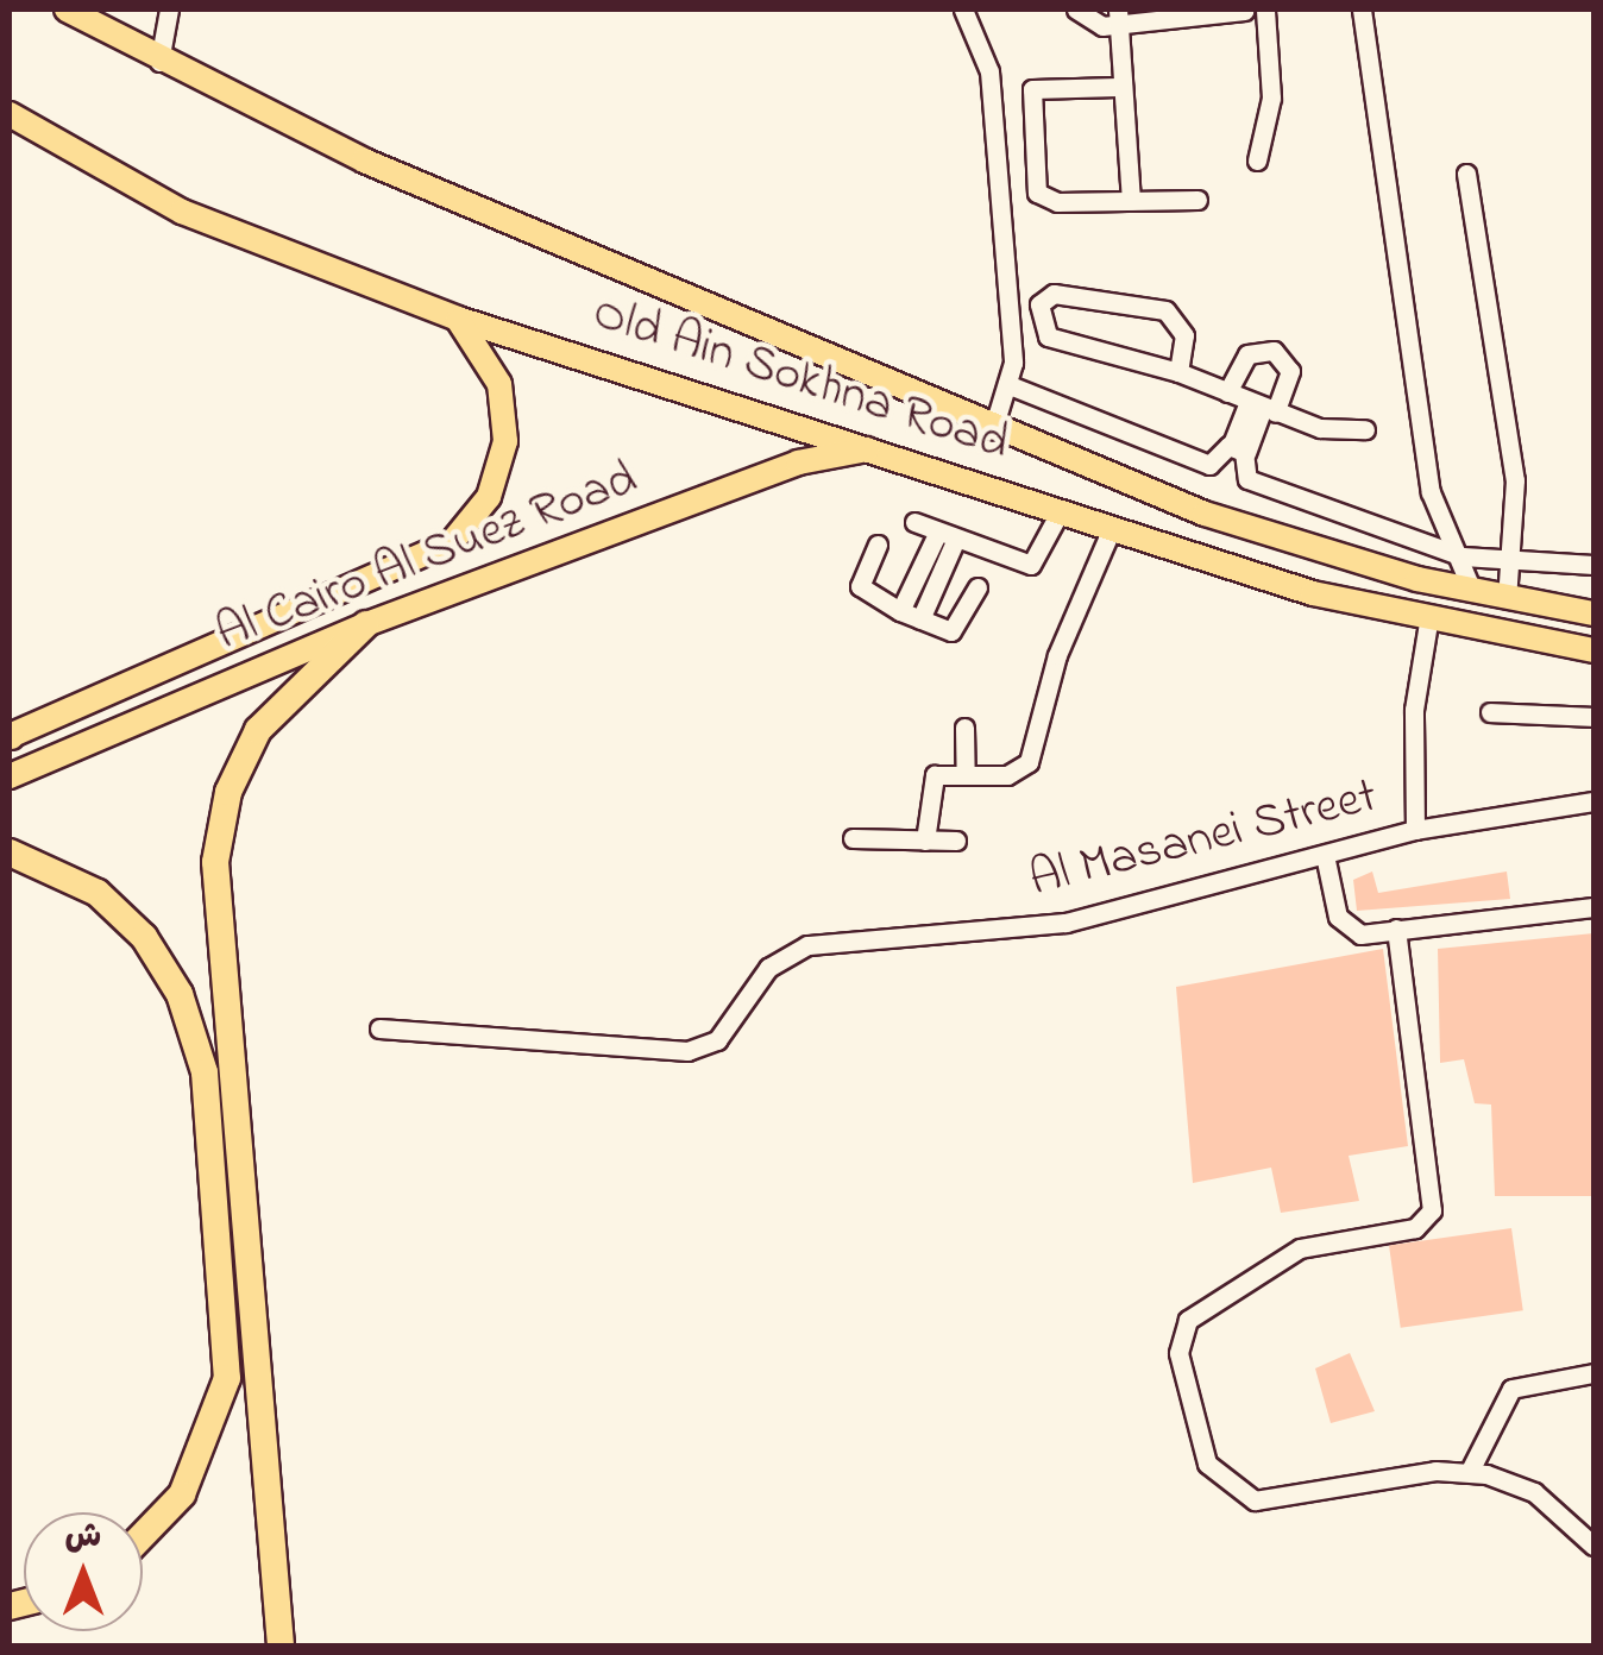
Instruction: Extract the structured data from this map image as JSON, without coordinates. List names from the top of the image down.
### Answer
{
  "streets": {
    "main road": ["Old Ain Sokhna Road", "Al Cairo Al Suez Road"],
    "street": ["Al Masanei Street"]
  },
  "crossings": [
    ["Old Ain Sokhna Road", "Al Cairo Al Suez Road"]
  ],
  "north": "top"
}
